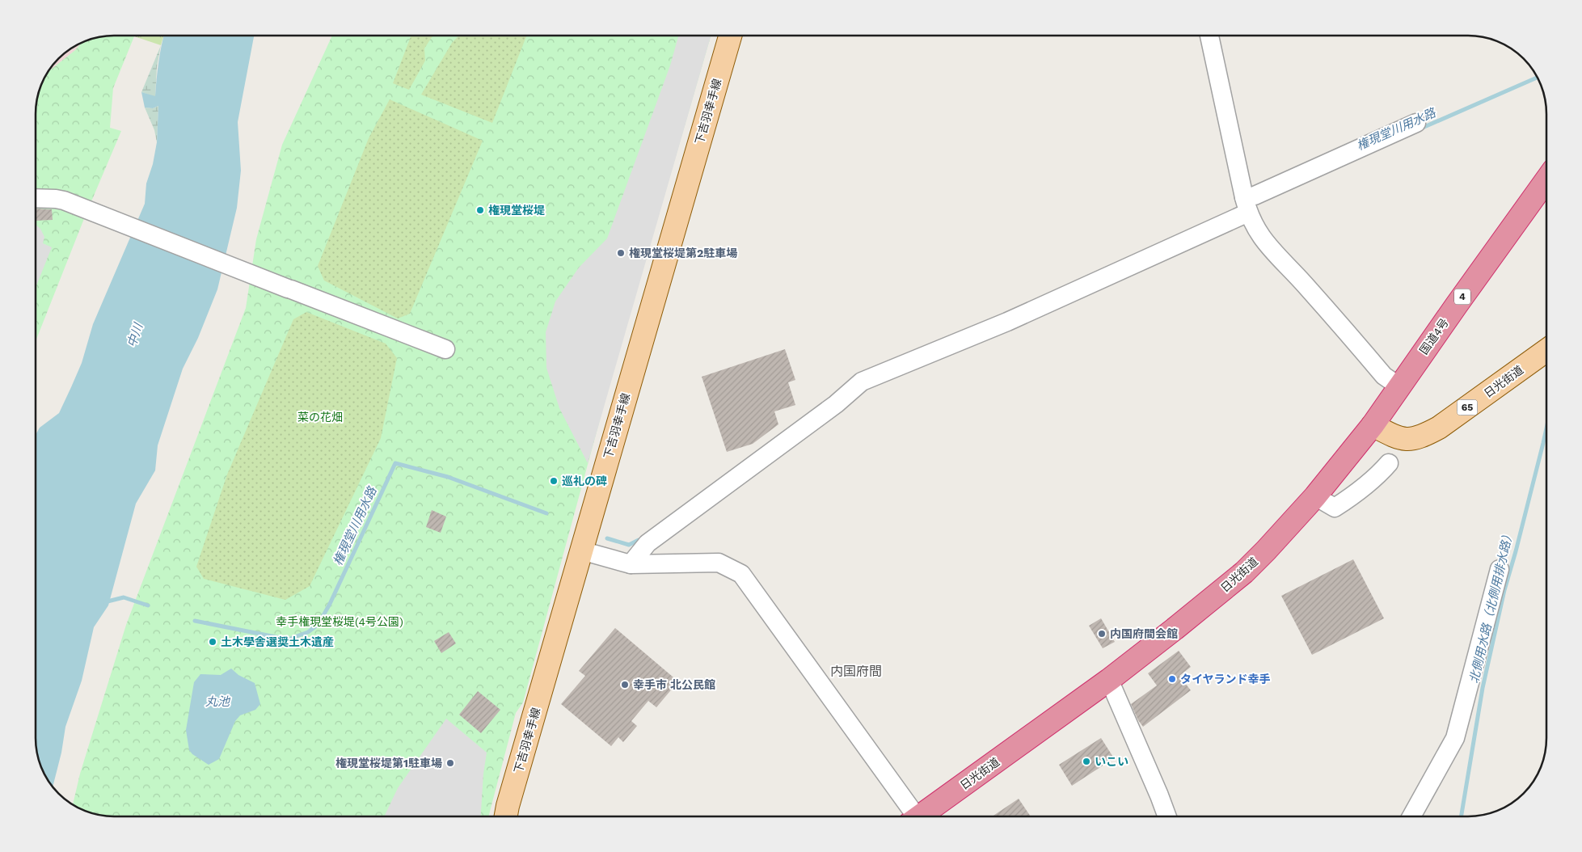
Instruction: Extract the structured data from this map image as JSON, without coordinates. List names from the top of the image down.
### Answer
{
  "streets": {
    "highway": ["4", "国道4号", "日光街道"],
    "main road": ["下吉羽幸手線", "65"]
  },
  "crossings": [
    ["国道4号", "日光街道"]
  ],
  "districts": ["内国府間"],
  "water": [
    "権現堂川用水路",
    "中川",
    "北側用水路（北側用排水路）",
    "丸池"
  ],
  "parks": ["菜の花畑", "幸手権現堂桜堤(4号公園)"],
  "places": [
    "権現堂桜堤",
    "権現堂桜堤第2駐車場",
    "巡礼の碑",
    "内国府間会館",
    "土木學舎選奨土木遺産",
    "タイヤランド幸手",
    "幸手市 北公民館",
    "いこい",
    "権現堂桜堤第1駐車場"
  ]
}
